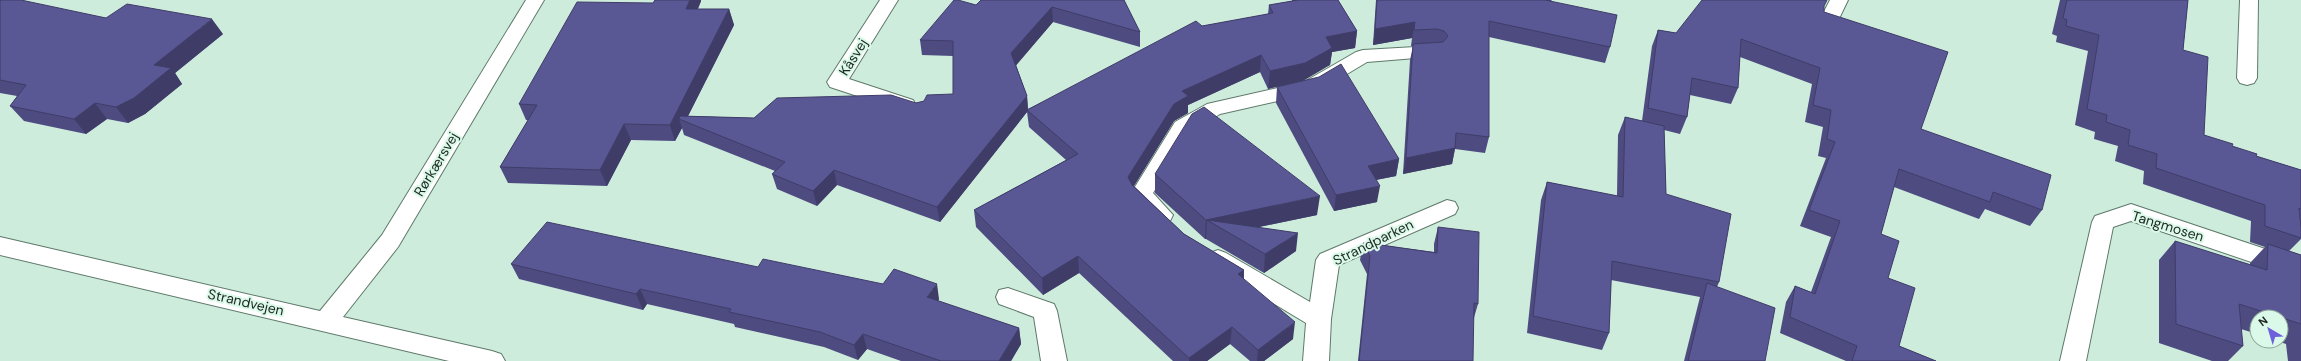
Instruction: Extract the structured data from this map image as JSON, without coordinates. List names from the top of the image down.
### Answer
{
  "streets": {
    "street": [
      "Kåsvej",
      "Rørkærsvej",
      "Tangmosen",
      "Strandparken",
      "Strandvejen"
    ]
  },
  "crossings": [
    ["Rørkærsvej", "Strandvejen"]
  ],
  "north": "top left"
}
